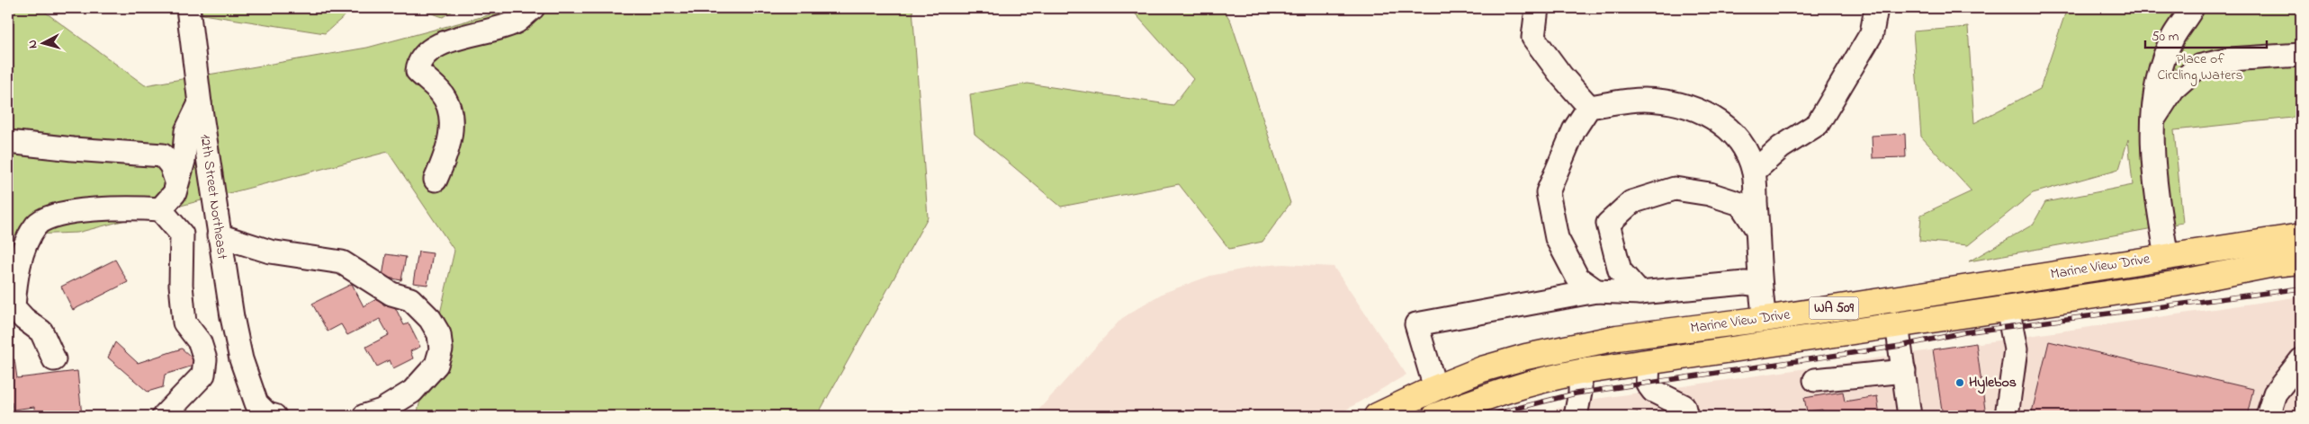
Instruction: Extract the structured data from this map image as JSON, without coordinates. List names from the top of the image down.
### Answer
{
  "streets": {
    "main road": ["Marine View Drive", "WA 509"],
    "street": ["12th Street Northeast"]
  },
  "parks": ["Place of Circling Waters"],
  "places": ["Hylebos"],
  "scale_bar": "50 m",
  "north": "left"
}
